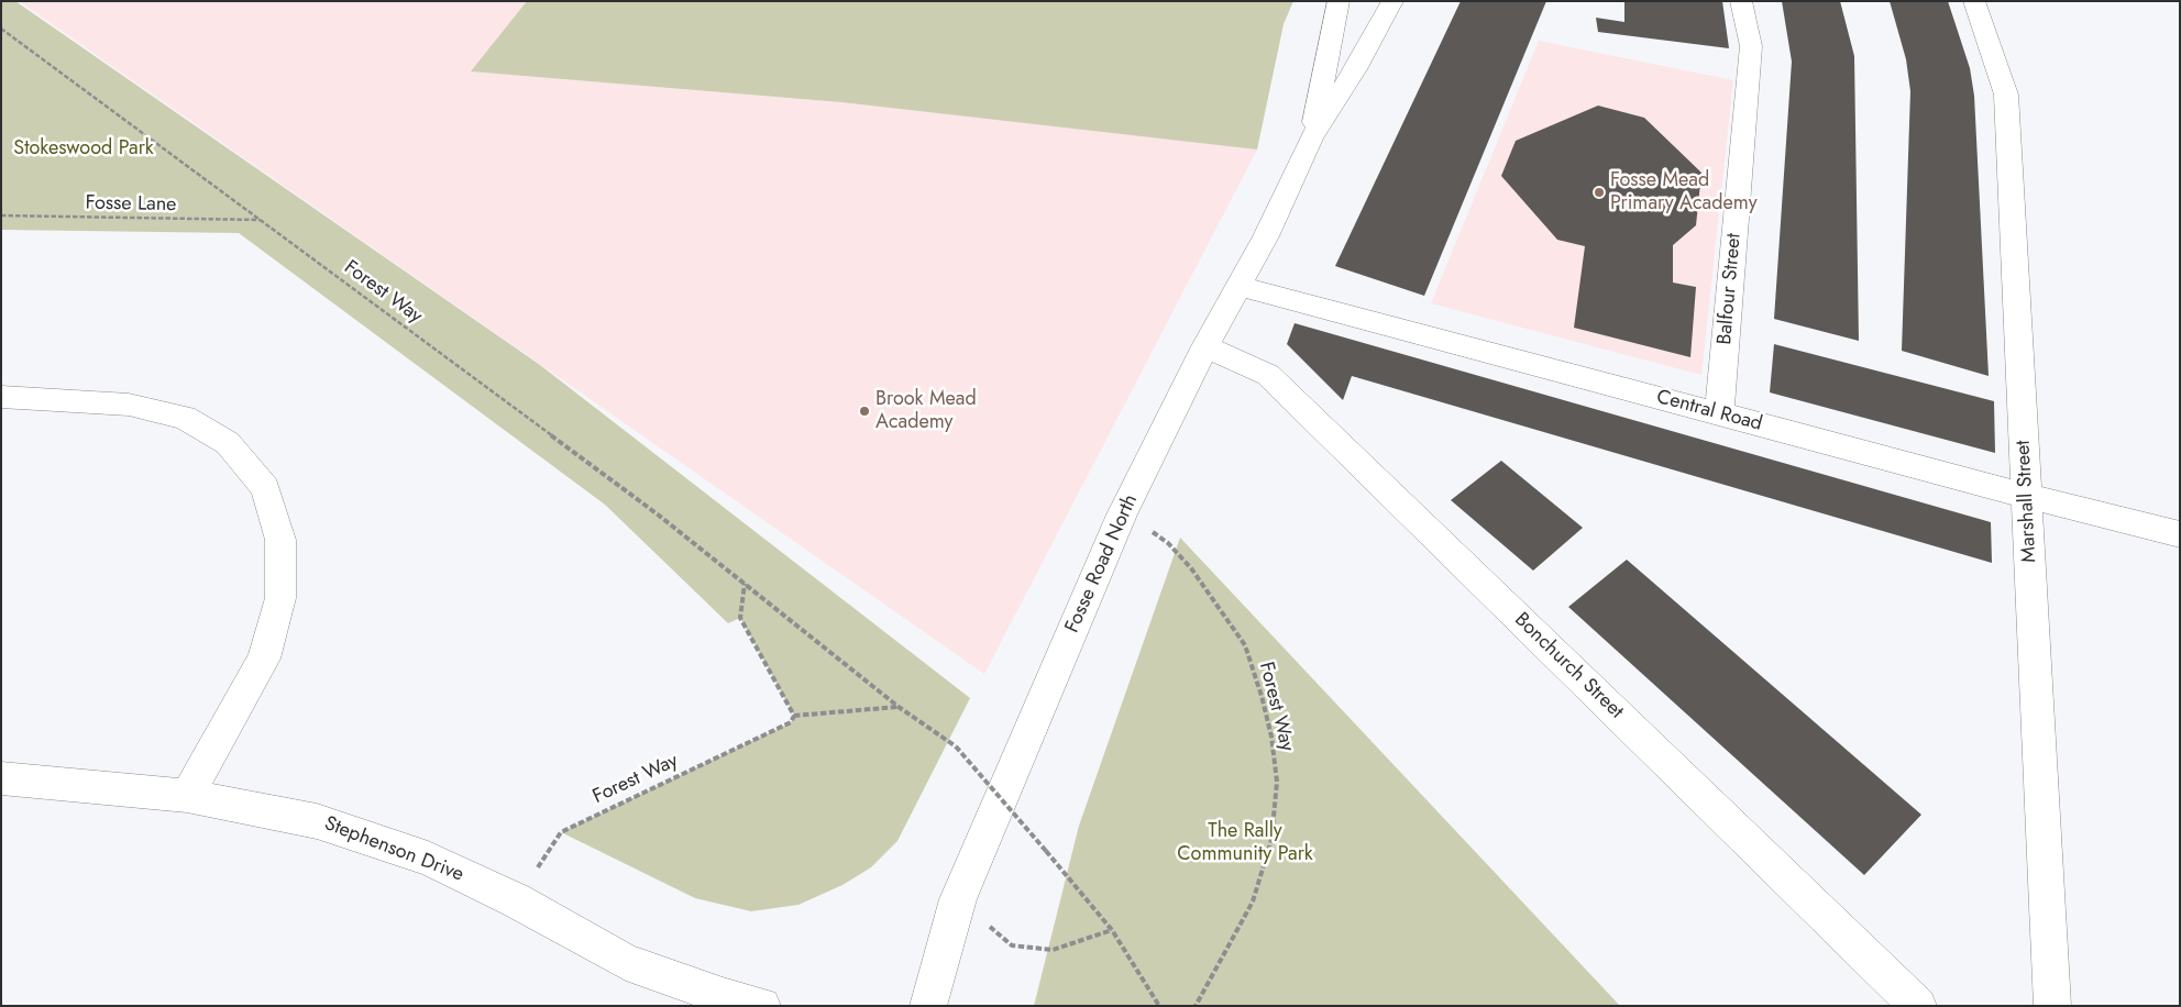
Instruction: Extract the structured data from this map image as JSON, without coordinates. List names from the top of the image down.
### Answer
{
  "streets": {
    "street": [
      "Balfour Street",
      "Central Road",
      "Marshall Street",
      "Fosse Road North",
      "Bonchurch Street",
      "Stephenson Drive"
    ],
    "path": ["Fosse Lane", "Forest Way"]
  },
  "crossings": [
    ["Fosse Lane", "Forest Way"],
    ["Balfour Street", "Central Road"],
    ["Forest Way", "Fosse Road North"],
    ["Forest Way", "Stephenson Drive"],
    ["Central Road", "Marshall Street"],
    ["Central Road", "Fosse Road North"],
    ["Fosse Road North", "Bonchurch Street"]
  ],
  "parks": ["Stokeswood Park", "The Rally Community Park"],
  "places": ["Fosse Mead Primary Academy", "Brook Mead Academy"]
}
